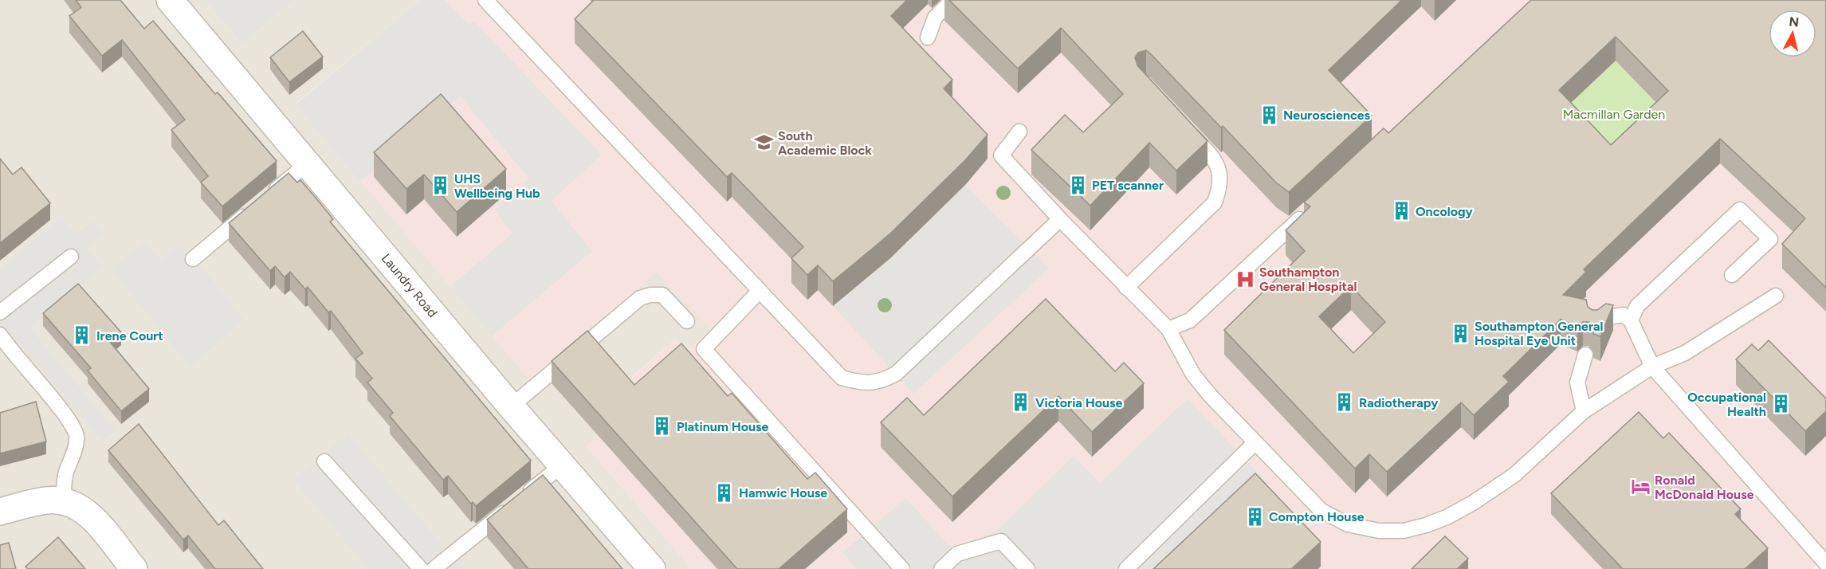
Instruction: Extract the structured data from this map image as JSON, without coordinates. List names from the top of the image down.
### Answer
{
  "streets": {
    "street": ["Laundry Road"]
  },
  "parks": ["Macmillan Garden"],
  "places": {
    "building": [
      "Neurosciences",
      "PET scanner",
      "UHS Wellbeing Hub",
      "Oncology",
      "Southampton General Hospital Eye Unit",
      "Irene Court",
      "Victoria House",
      "Radiotherapy",
      "Occupational Health",
      "Platinum House",
      "Hamwic House",
      "Compton House"
    ],
    "school or university": ["South Academic Block"],
    "hospital": ["Southampton General Hospital"],
    "hotel": ["Ronald McDonald House"]
  },
  "north": "top"
}
